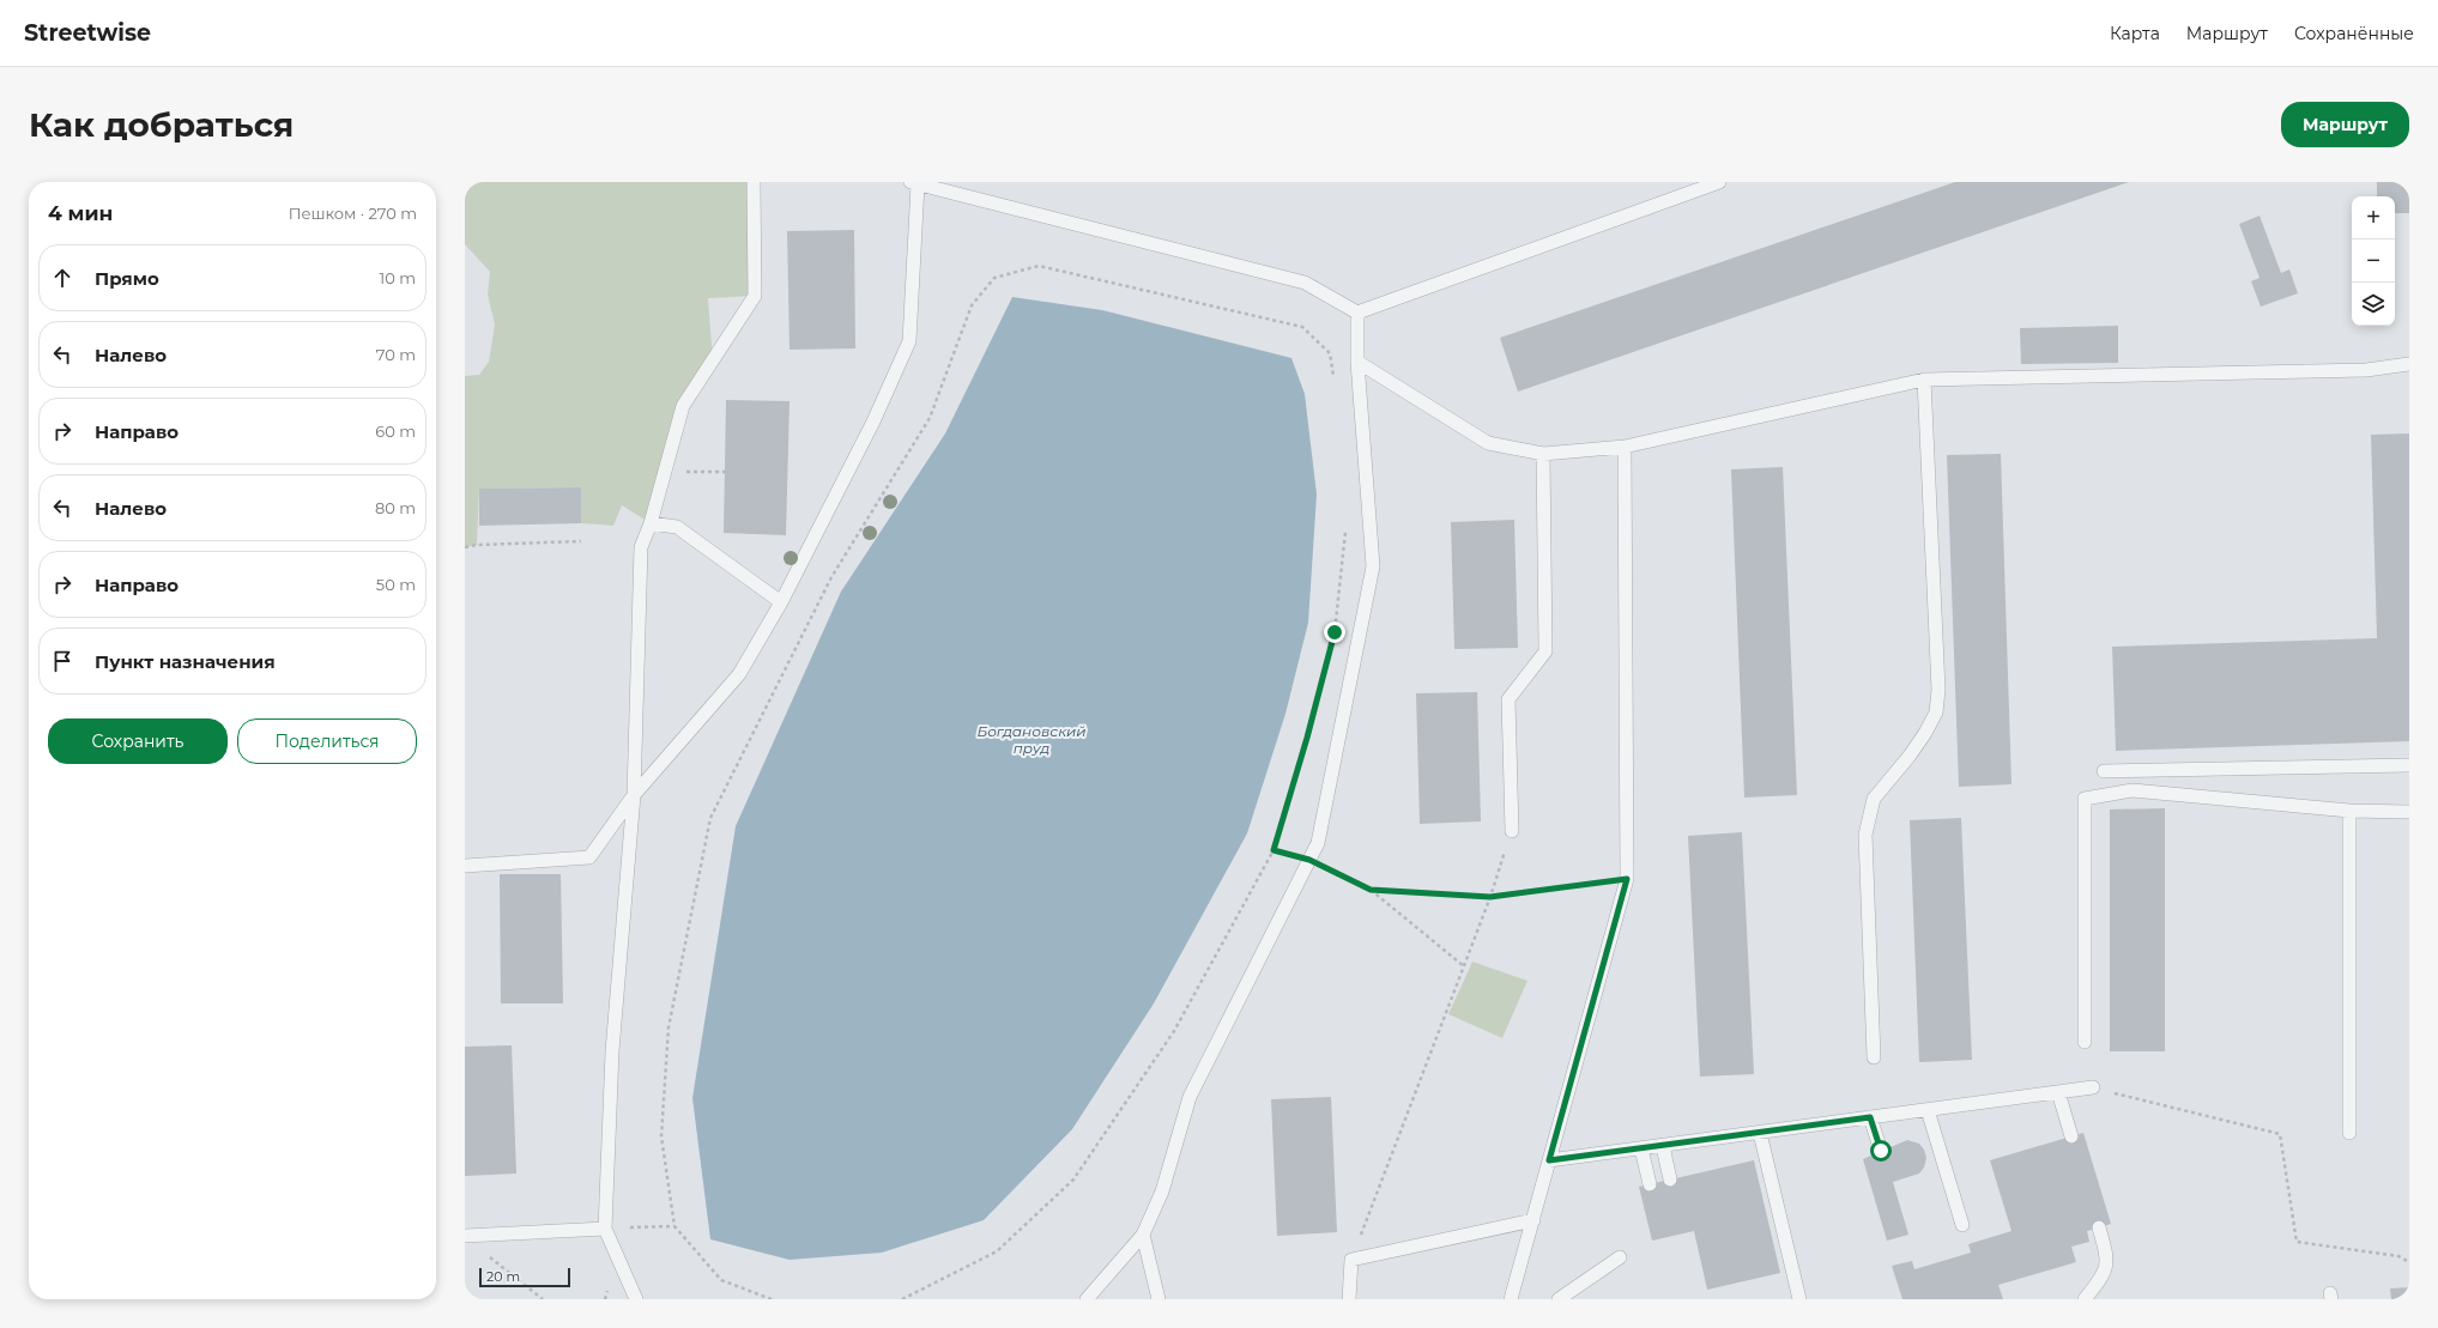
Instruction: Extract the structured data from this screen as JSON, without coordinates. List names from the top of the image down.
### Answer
{
  "water": ["Богдановский пруд"],
  "scale_bar": "20 m",
  "page": {
    "header": "Streetwise",
    "nav": ["Карта", "Маршрут", "Сохранённые"],
    "buttons": [
      "Маршрут",
      ["Сохранить", "Поделиться"]
    ],
    "title": "Как добраться",
    "heading": ["4 мин", "Пешком · 270 m"],
    "map_buttons": ["+", "−"],
    "list": [
      ["Прямо", "10 m"],
      ["Налево", "70 m"],
      ["Направо", "60 m"],
      ["Налево", "80 m"],
      ["Направо", "50 m"],
      "Пункт назначения"
    ],
    "scale": "20 m"
  }
}
